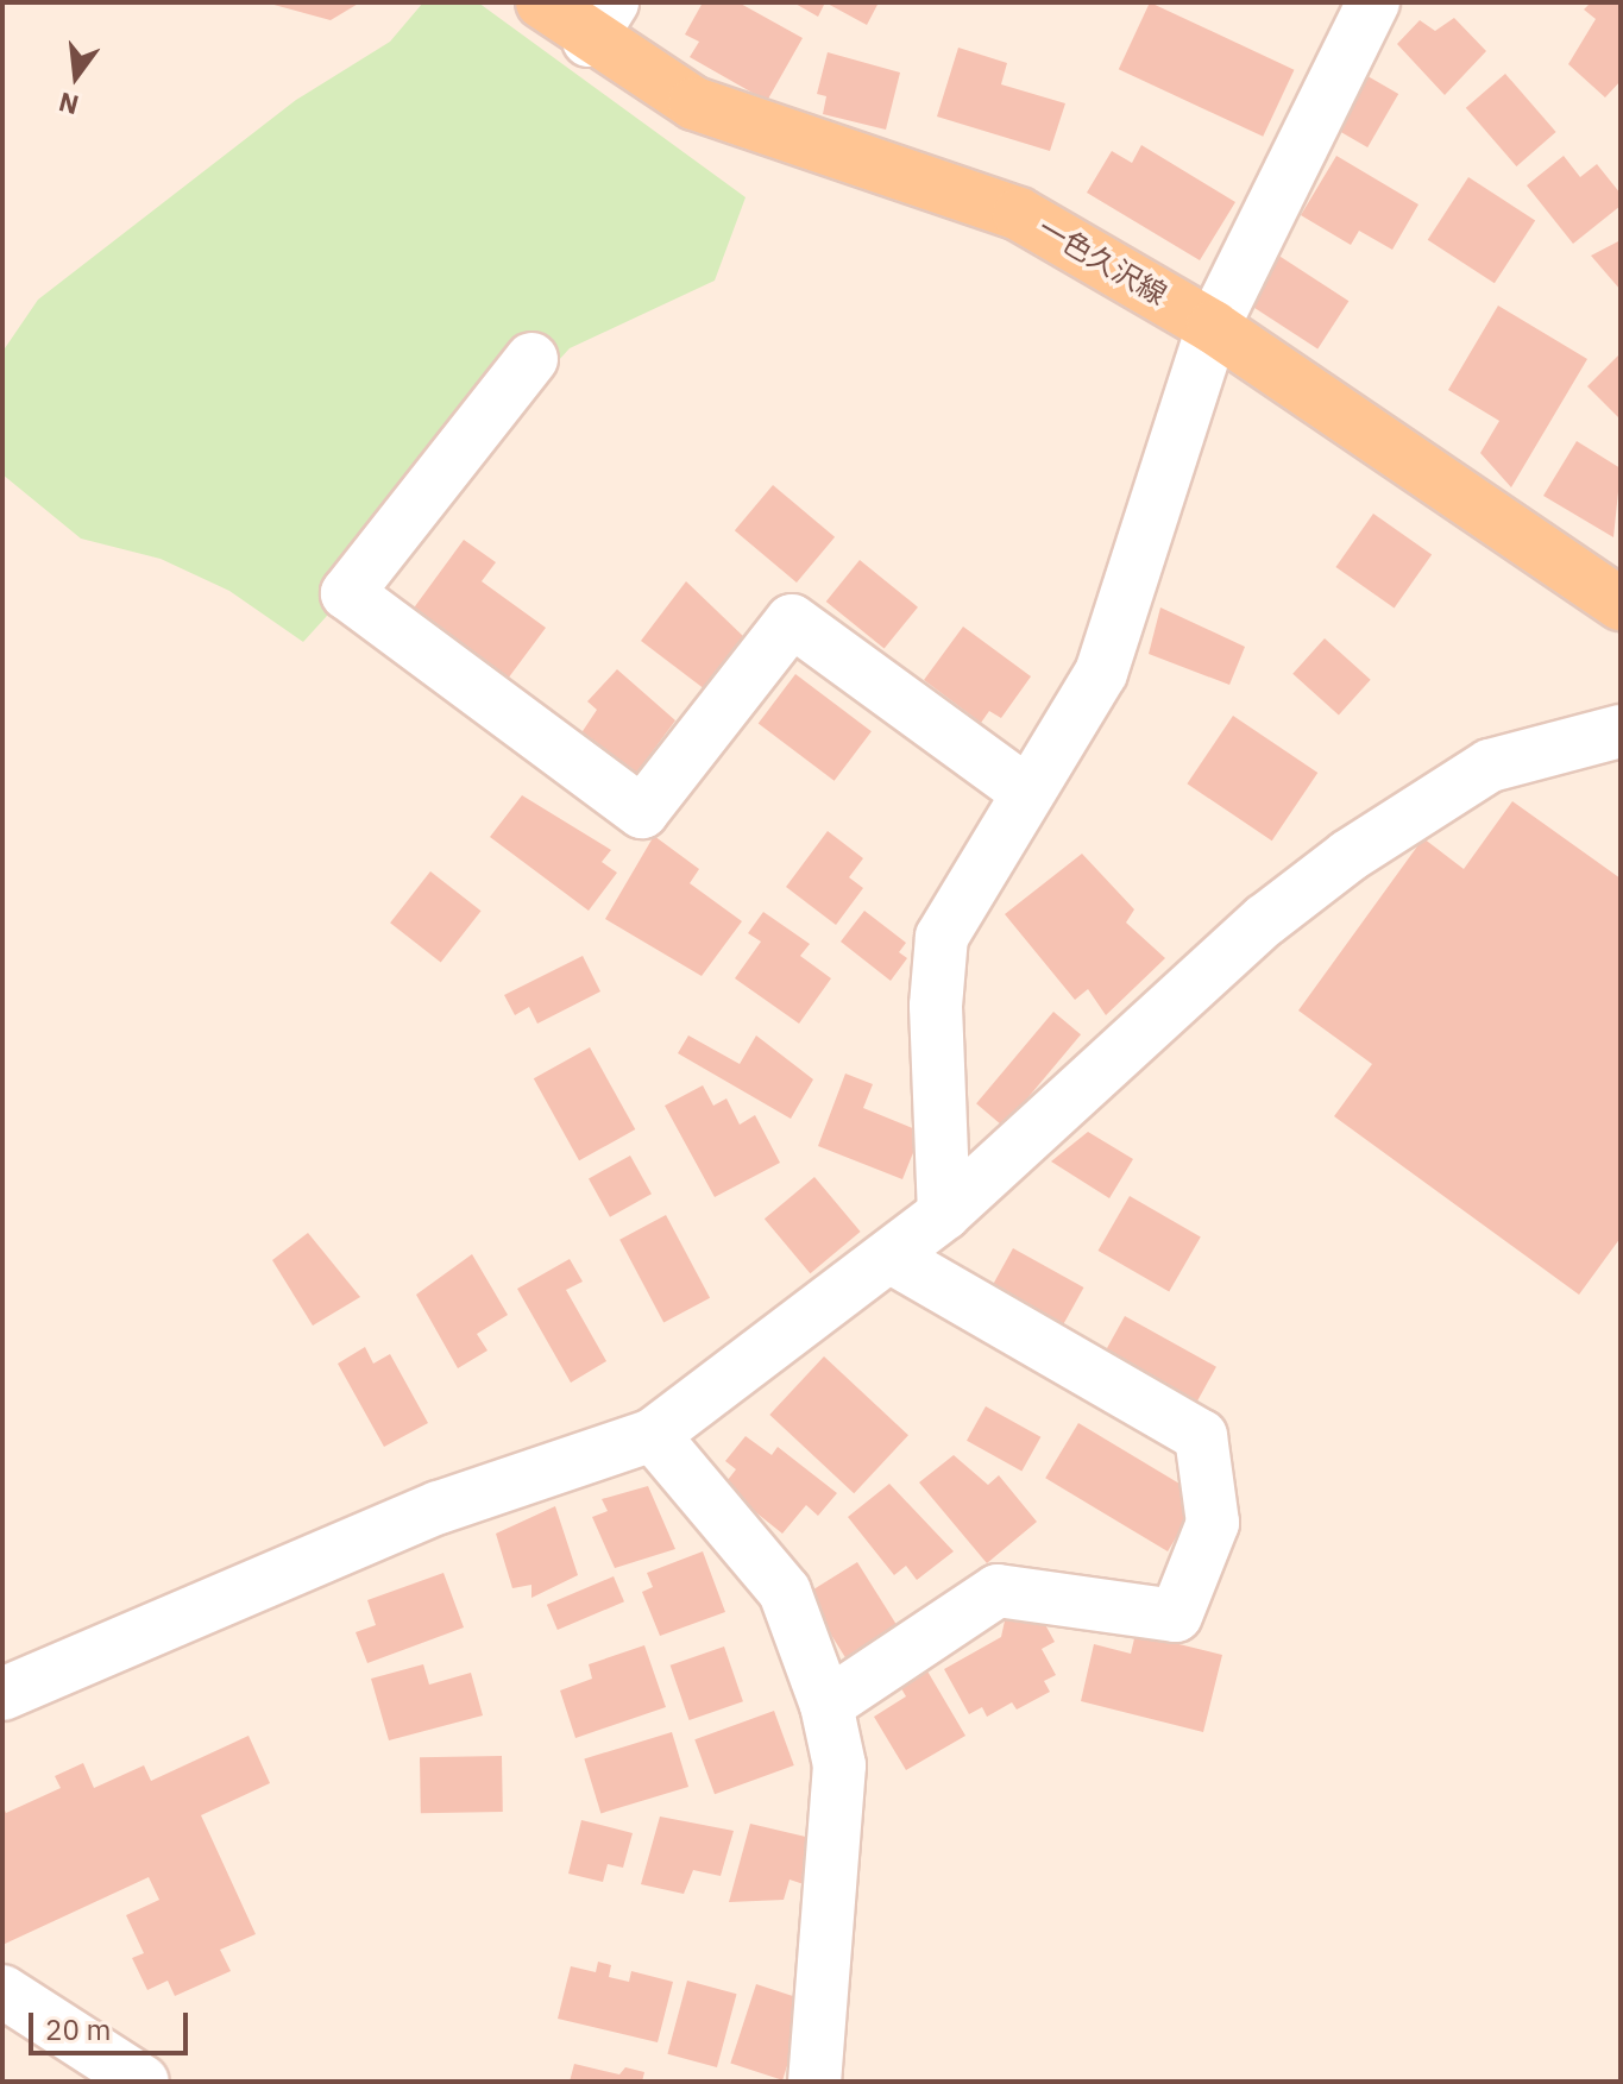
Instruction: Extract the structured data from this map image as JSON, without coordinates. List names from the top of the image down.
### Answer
{
  "streets": {
    "main road": ["一色久沢線"]
  },
  "scale_bar": "20 m",
  "north": "bottom"
}
